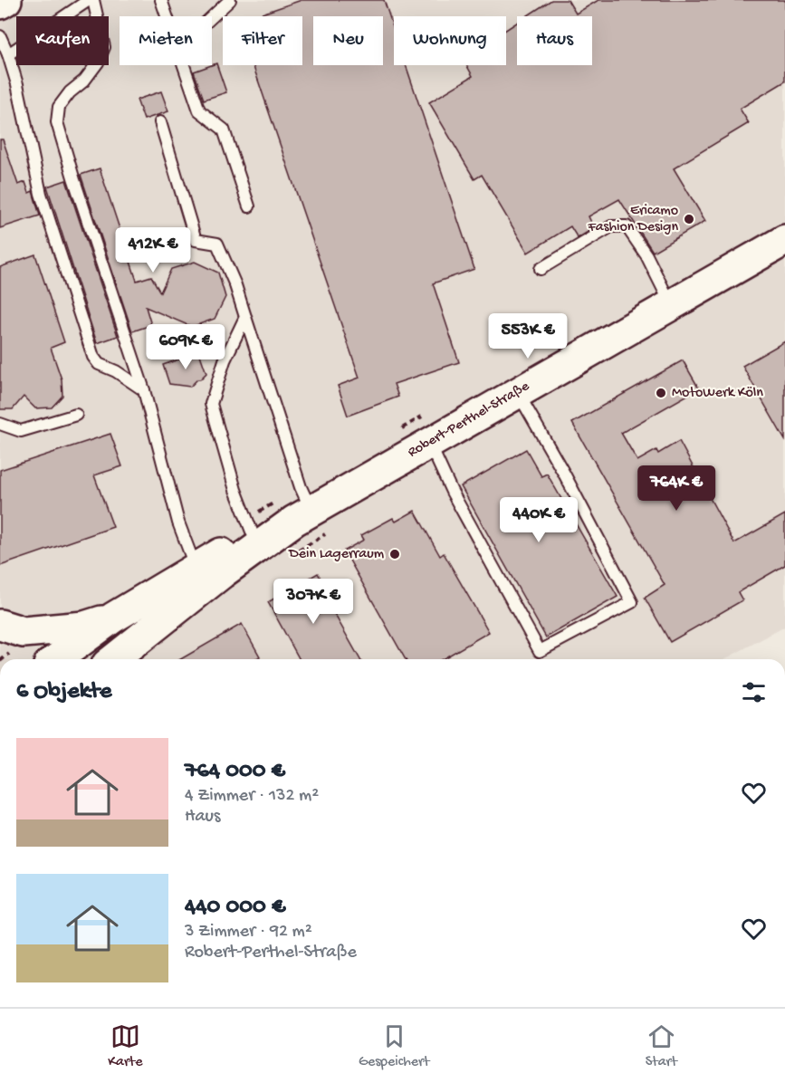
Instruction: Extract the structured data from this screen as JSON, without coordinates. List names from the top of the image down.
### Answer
{
  "streets": {
    "street": ["Robert-Perthel-Straße"]
  },
  "places": ["Ericamo Fashion Design", "MotoWerk Köln", "Dein Lagerraum"],
  "page": {
    "chip": [
      "Kaufen",
      "Mieten",
      "Filter",
      "Neu",
      "Wohnung",
      "Haus"
    ],
    "price": [
      "412K €",
      "553K €",
      "609K €",
      "764K €",
      "440K €",
      "307K €"
    ],
    "heading": "6 Objekte",
    "list": [
      {
        "name": "764 000 €",
        "note": "4 Zimmer · 132 m² · Haus"
      },
      {
        "name": "440 000 €",
        "note": "3 Zimmer · 92 m² · Robert-Perthel-Straße"
      }
    ],
    "tabs": ["Karte", "Gespeichert", "Start"]
  }
}
